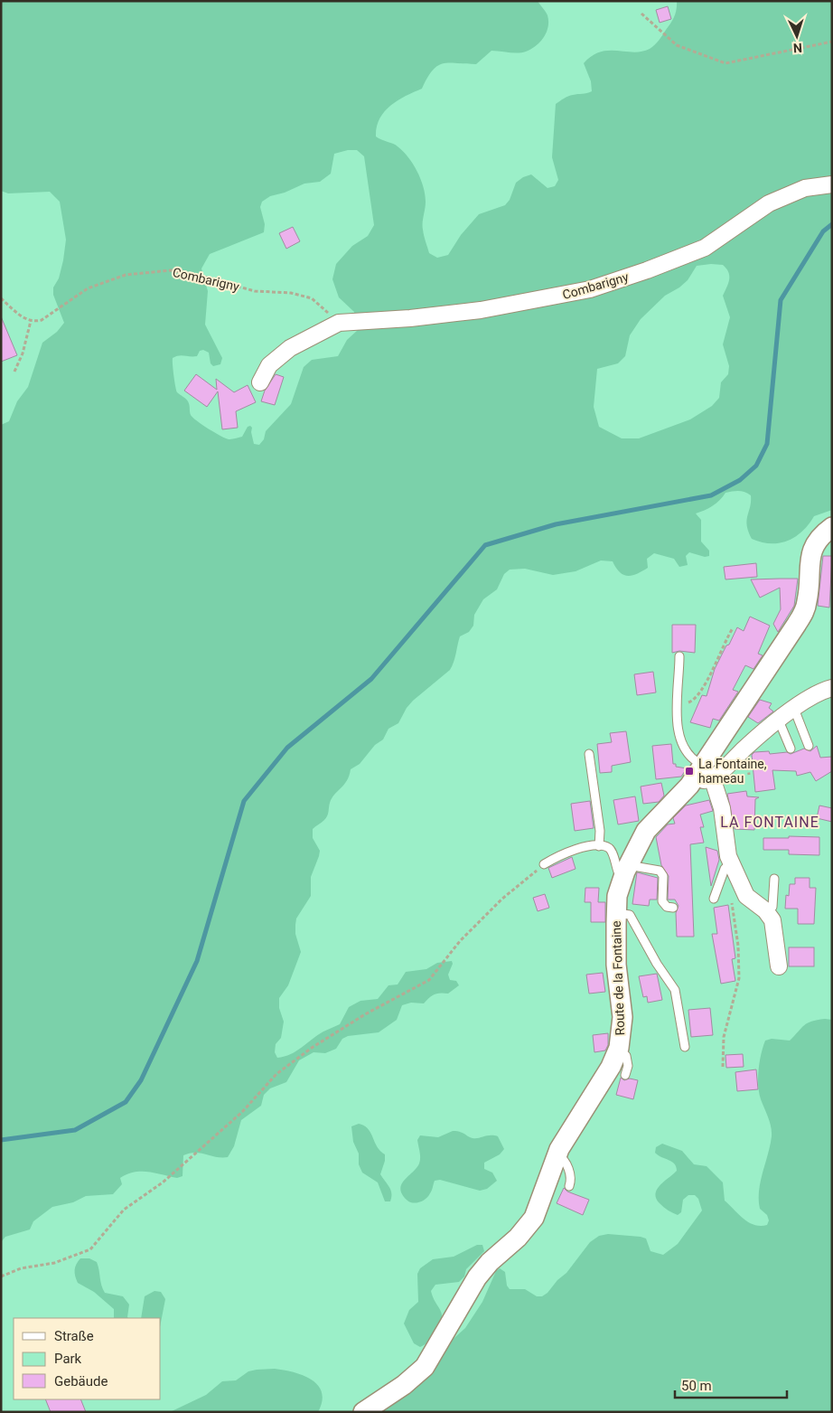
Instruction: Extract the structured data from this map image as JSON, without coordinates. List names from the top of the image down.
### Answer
{
  "streets": {
    "street": ["Combarigny", "Route de la Fontaine"]
  },
  "districts": ["LA FONTAINE"],
  "places": {
    "transit": ["La Fontaine, hameau"]
  },
  "legend": ["Straße", "Park", "Gebäude"],
  "scale_bar": "50 m",
  "north": "bottom"
}
